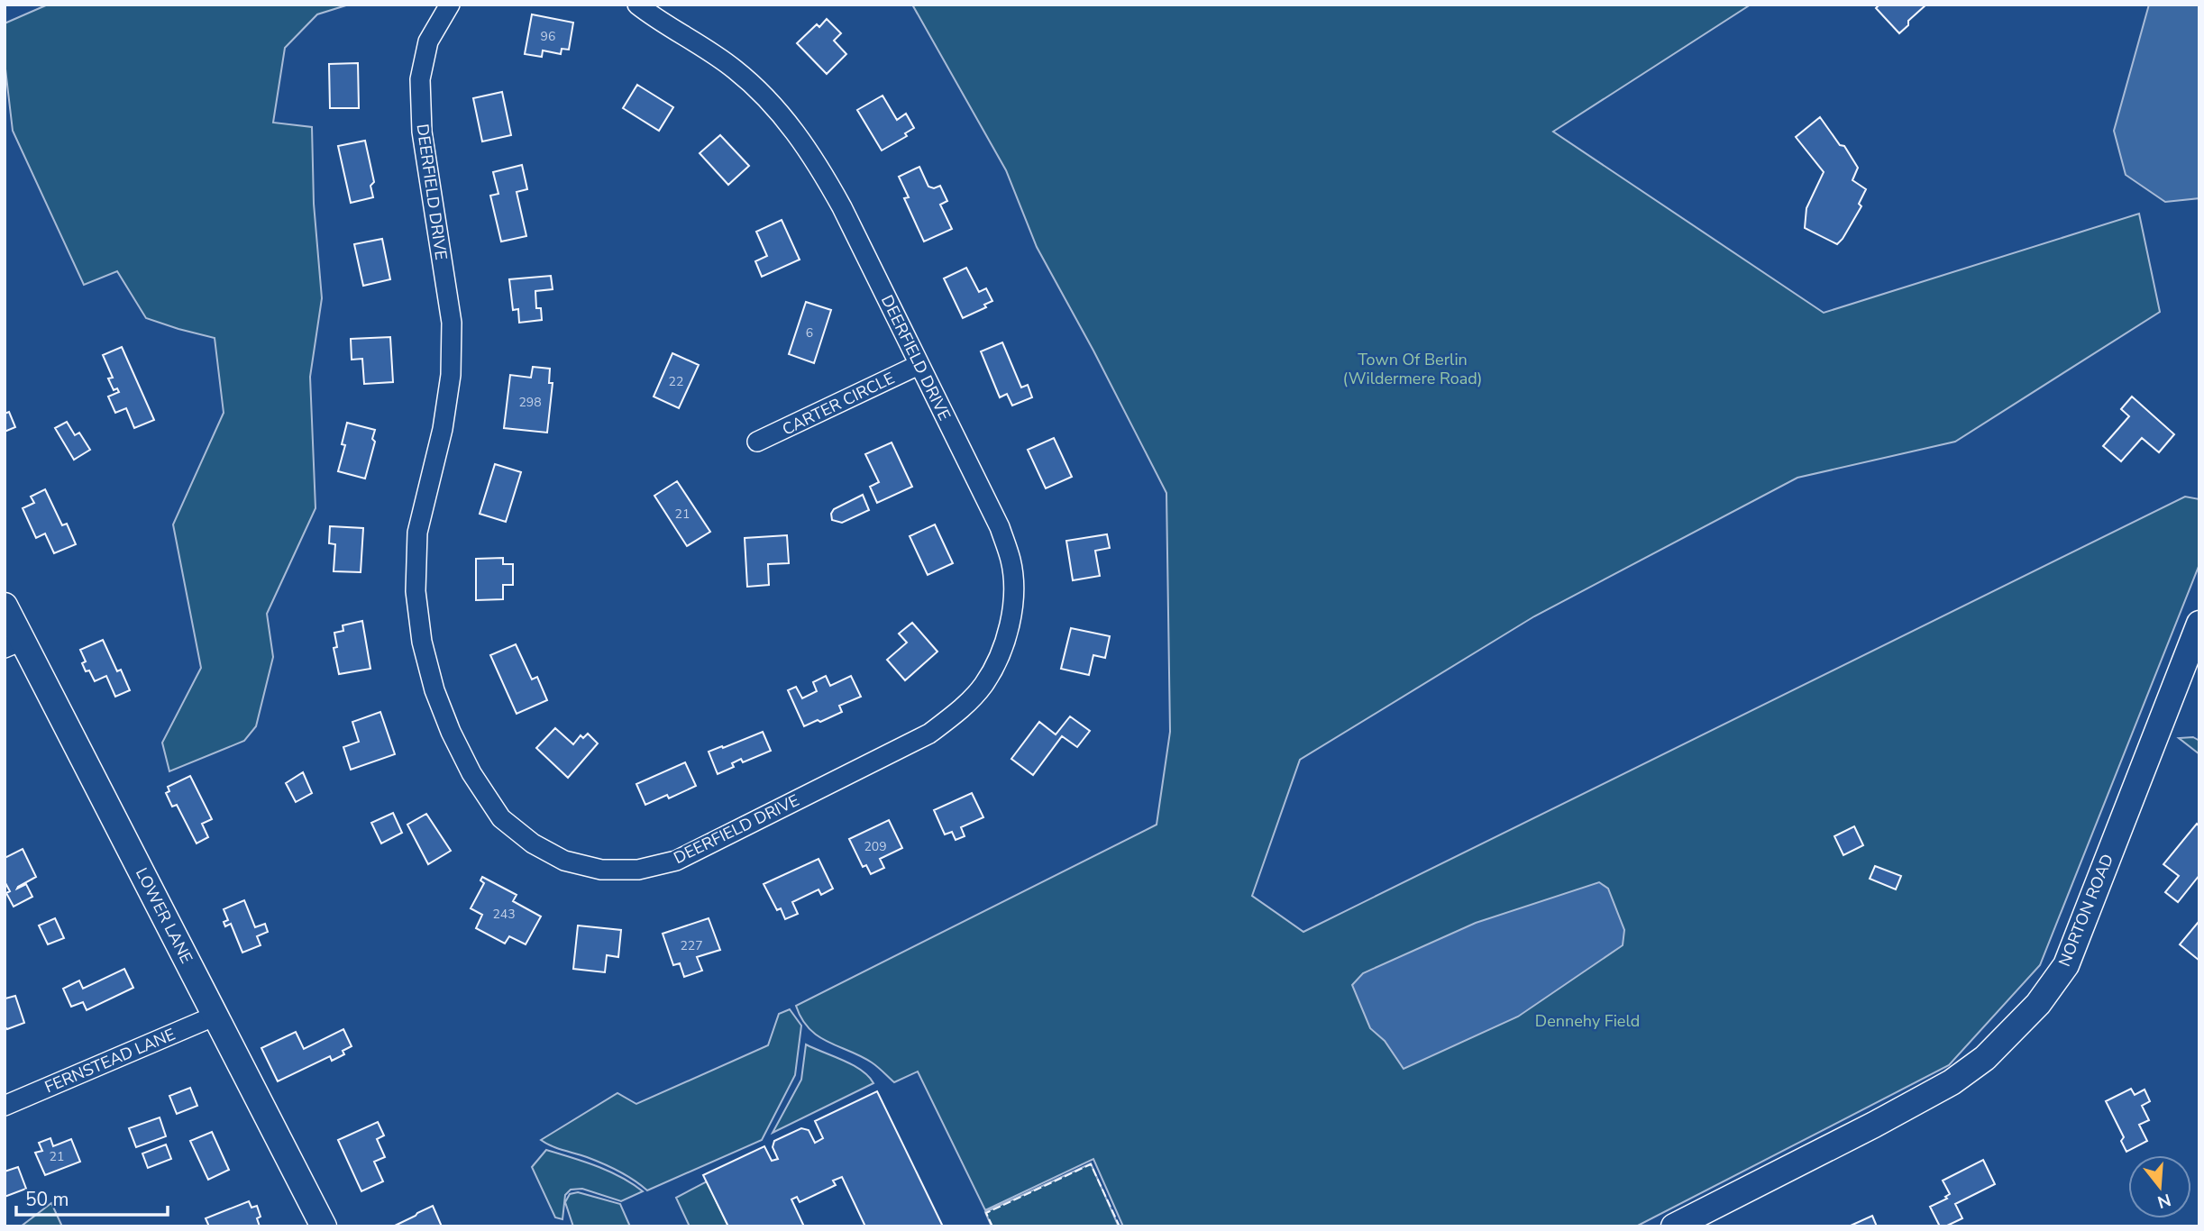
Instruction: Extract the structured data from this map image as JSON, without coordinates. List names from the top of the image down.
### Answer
{
  "streets": {
    "main road": ["NORTON ROAD", "LOWER LANE"],
    "street": ["DEERFIELD DRIVE", "CARTER CIRCLE", "FERNSTEAD LANE"]
  },
  "crossings": [
    ["DEERFIELD DRIVE", "CARTER CIRCLE"],
    ["LOWER LANE", "FERNSTEAD LANE"]
  ],
  "parks": ["Town Of Berlin (Wildermere Road)", "Dennehy Field"],
  "house_numbers": [
    "96",
    "6",
    "22",
    "298",
    "21",
    "209",
    "243",
    "227",
    "21"
  ],
  "scale_bar": "50 m",
  "north": "bottom"
}
